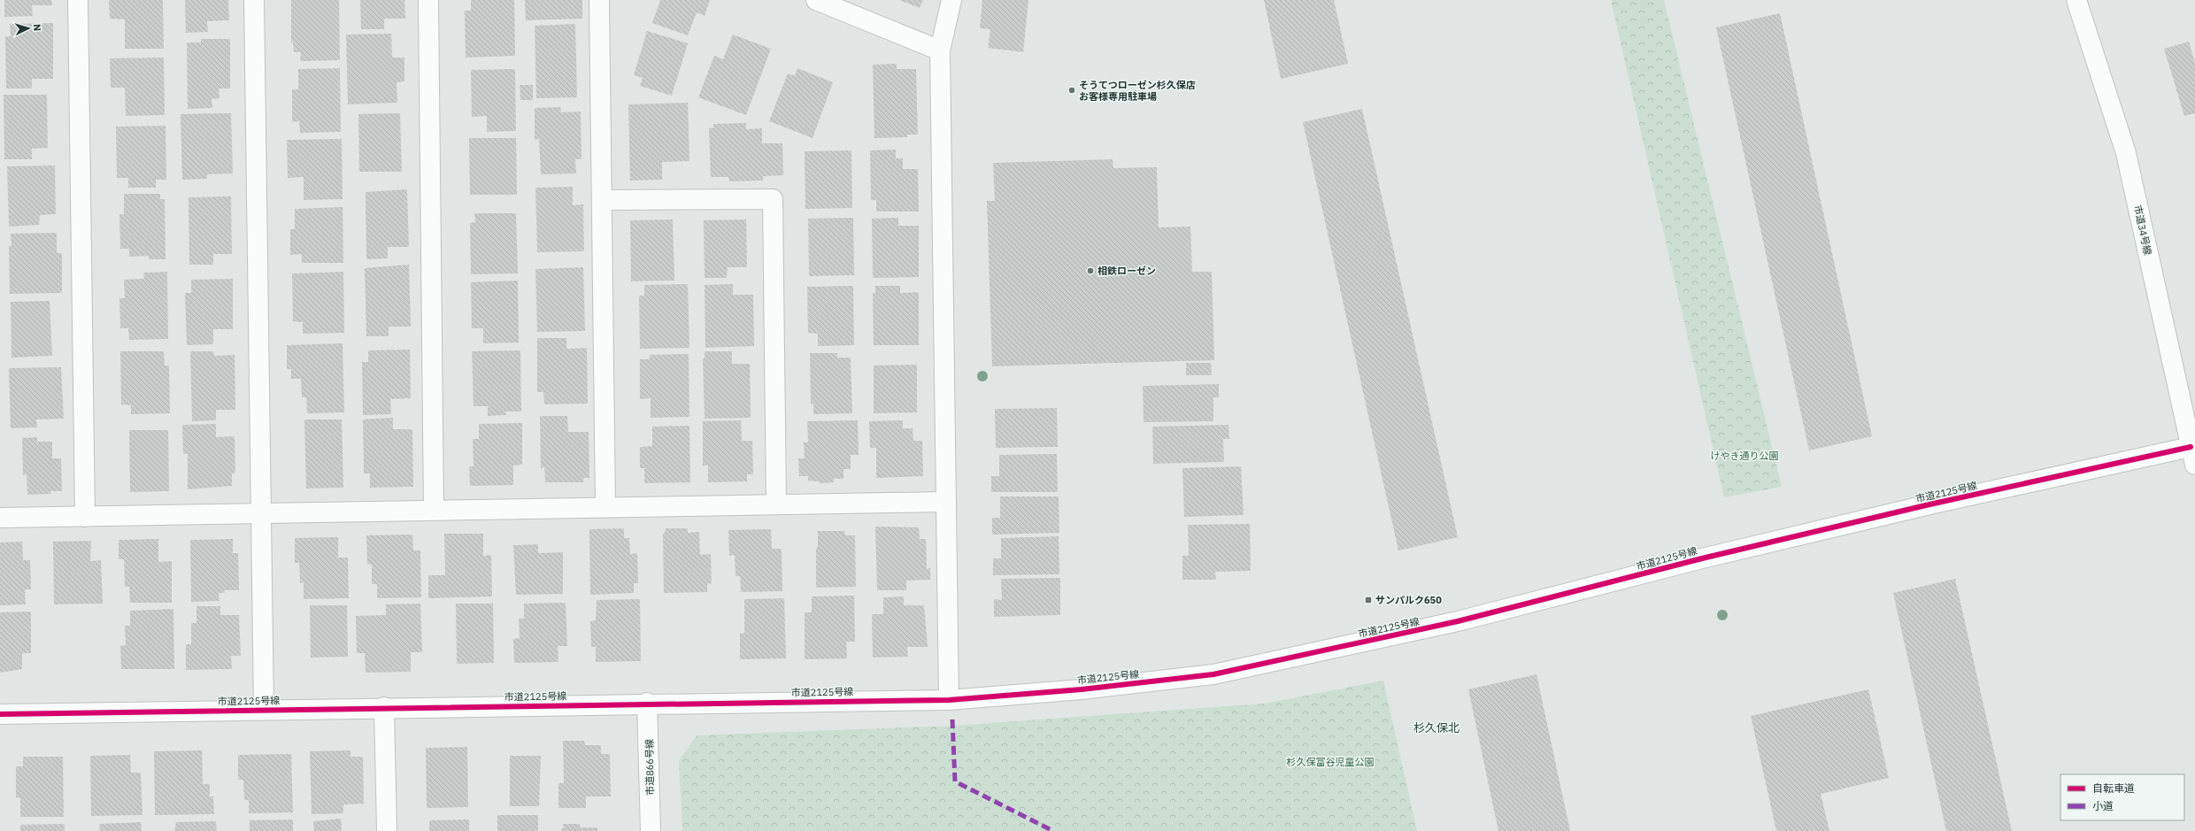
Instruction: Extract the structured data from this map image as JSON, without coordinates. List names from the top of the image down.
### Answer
{
  "streets": {
    "street": ["市道34号線", "市道2125号線", "市道866号線"]
  },
  "crossings": [
    ["市道34号線", "市道2125号線"],
    ["市道2125号線", "市道866号線"]
  ],
  "districts": ["杉久保北"],
  "parks": ["けやき通り公園", "杉久保富谷児童公園"],
  "places": {
    "other": ["そうてつローゼン杉久保店 お客様専用駐車場", "相鉄ローゼン"],
    "transit": ["サンパルク650"]
  },
  "legend": ["自転車道", "小道"],
  "north": "right"
}
